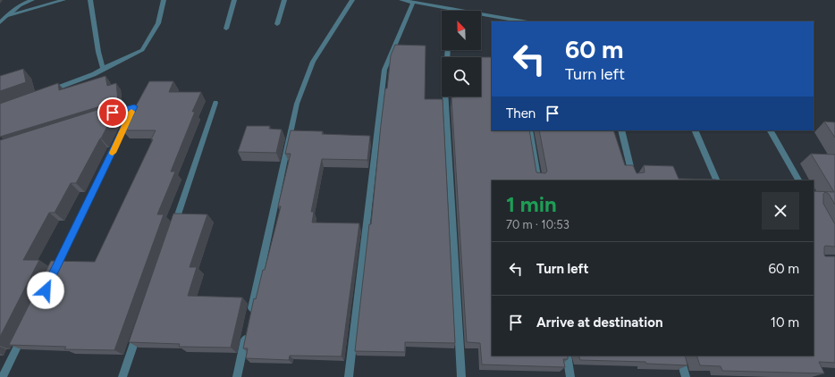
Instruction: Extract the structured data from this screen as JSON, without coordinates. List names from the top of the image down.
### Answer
{
  "north": "top left",
  "page": {
    "turn": ["60 m", "Turn left"],
    "then": "Then",
    "heading": ["1 min", "70 m · 10:53"],
    "list": [
      {
        "name": "Turn left",
        "value": "60 m"
      },
      {
        "name": "Arrive at destination",
        "value": "10 m"
      }
    ]
  }
}
